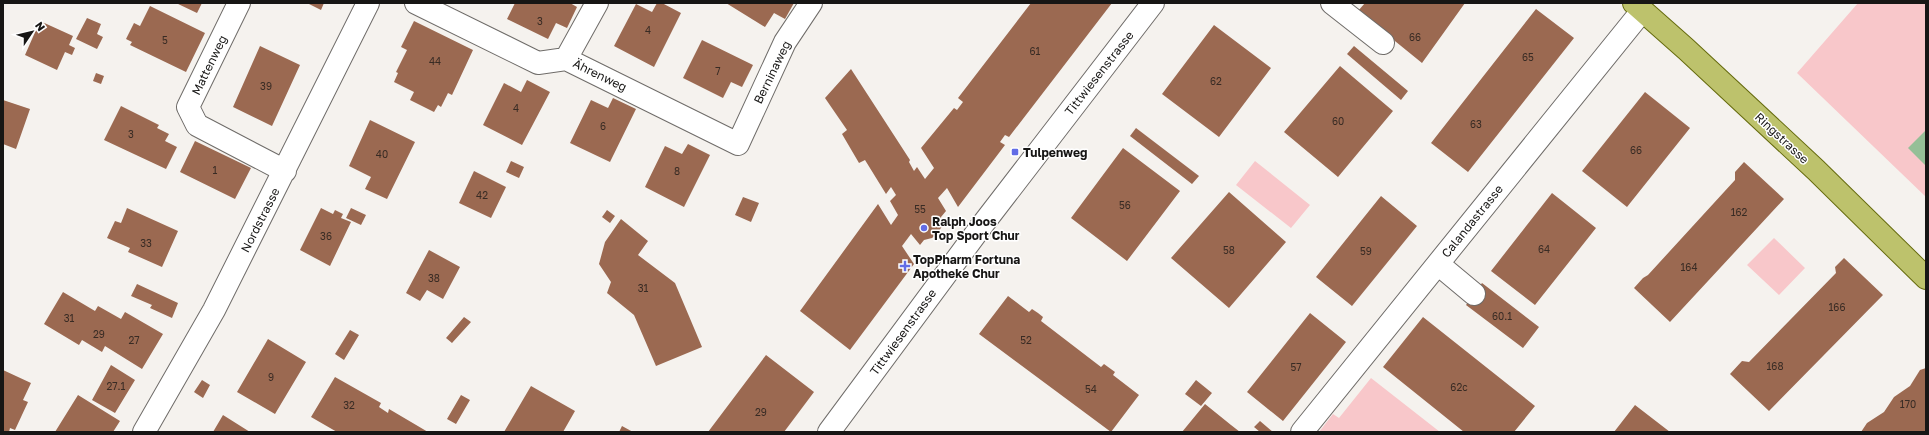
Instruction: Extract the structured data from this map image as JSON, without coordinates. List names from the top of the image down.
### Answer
{
  "streets": {
    "main road": ["Ringstrasse"],
    "street": [
      "Mattenweg",
      "Berninaweg",
      "Tittwiesenstrasse",
      "Ährenweg",
      "Nordstrasse",
      "Calandastrasse"
    ]
  },
  "crossings": [
    ["Mattenweg", "Nordstrasse"],
    ["Berninaweg", "Ährenweg"],
    ["Ringstrasse", "Calandastrasse"]
  ],
  "places": {
    "transit": ["Tulpenweg"],
    "other": ["Ralph Joos Top Sport Chur"],
    "health": ["TopPharm Fortuna Apotheke Chur"]
  },
  "house_numbers": [
    "3",
    "4",
    "66",
    "5",
    "61",
    "65",
    "44",
    "7",
    "62",
    "39",
    "4",
    "60",
    "63",
    "6",
    "3",
    "66",
    "40",
    "1",
    "8",
    "42",
    "56",
    "55",
    "162",
    "36",
    "33",
    "64",
    "58",
    "59",
    "164",
    "38",
    "31",
    "166",
    "60.1",
    "31",
    "29",
    "27",
    "52",
    "168",
    "57",
    "9",
    "27.1",
    "62c",
    "54",
    "170",
    "32",
    "29"
  ],
  "north": "top right"
}
